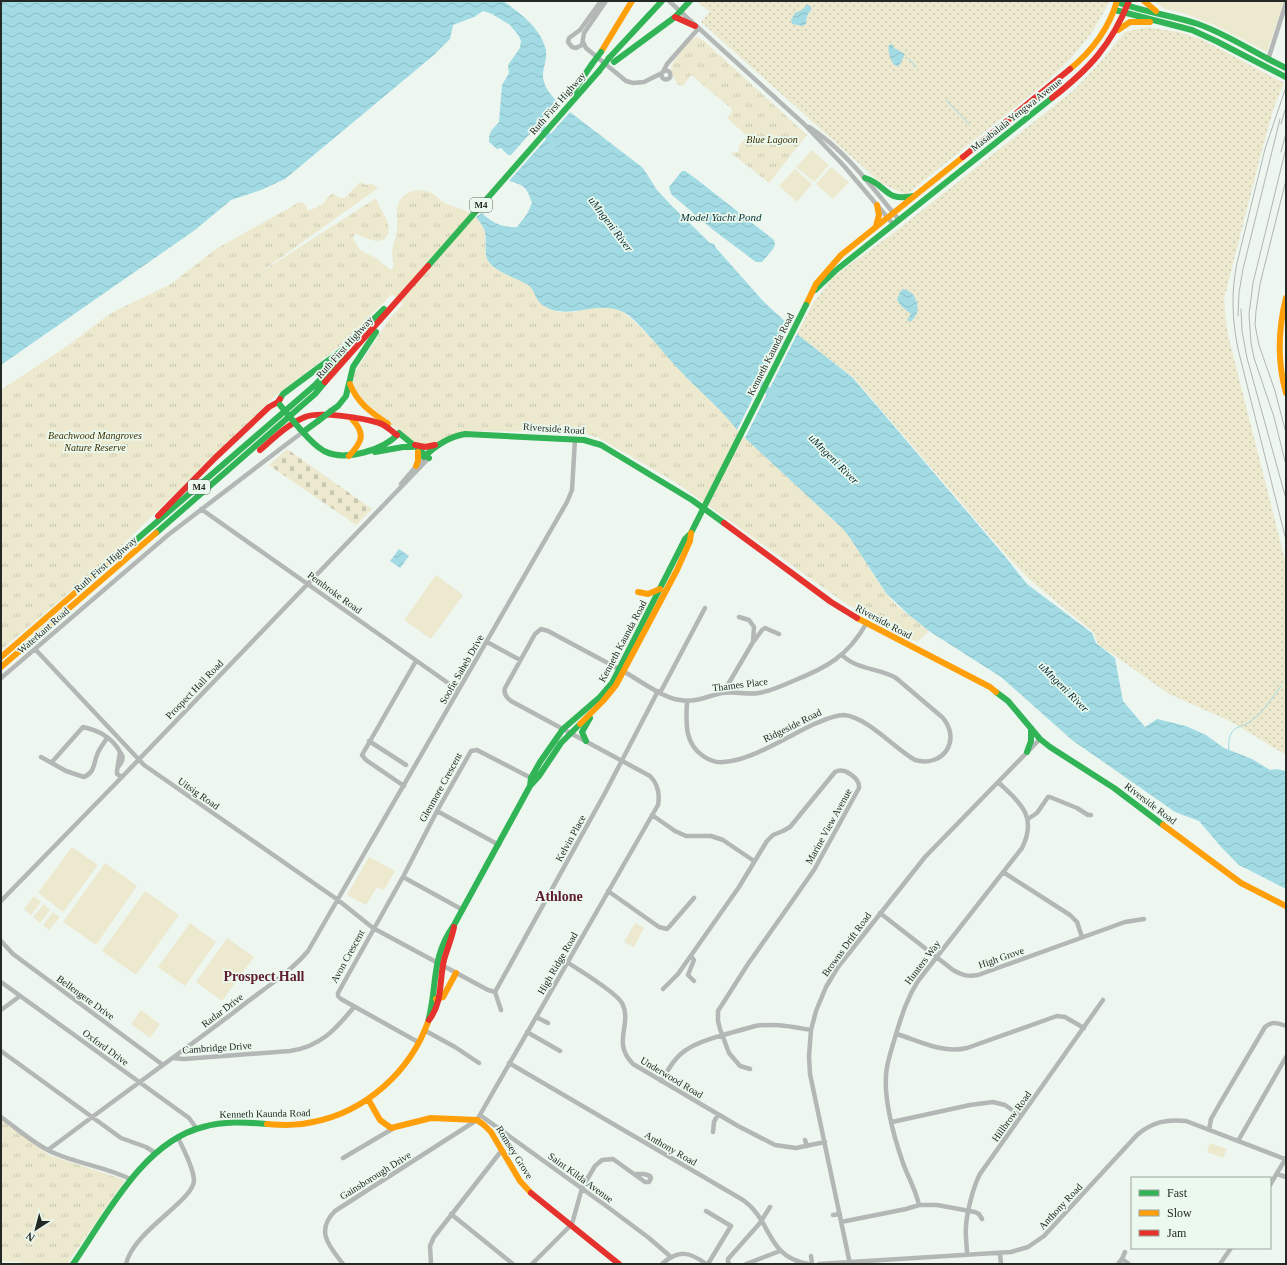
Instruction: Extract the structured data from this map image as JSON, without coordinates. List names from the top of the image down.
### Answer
{
  "streets": {
    "main road": [
      "Ruth First Highway",
      "Masabalala Yengwa Avenue",
      "M4",
      "Kenneth Kaunda Road",
      "Riverside Road",
      "Romsey Grove"
    ],
    "street": [
      "Pembroke Road",
      "Waterkant Road",
      "Soofie Saheb Drive",
      "Thames Place",
      "Prospect Hall Road",
      "Ridgeside Road",
      "Glenmore Crescent",
      "Uitsig Road",
      "Marine View Avenue",
      "Kelvin Place",
      "Browns Drift Road",
      "Avon Crescent",
      "High Grove",
      "Hunters Way",
      "High Ridge Road",
      "Bellengere Drive",
      "Radar Drive",
      "Oxford Drive",
      "Cambridge Drive",
      "Underwood Road",
      "Hillbrow Road",
      "Anthony Road",
      "Gainsborough Drive",
      "Saint Kilda Avenue"
    ]
  },
  "crossings": [
    ["Masabalala Yengwa Avenue", "Kenneth Kaunda Road"],
    ["Kenneth Kaunda Road", "Thames Place"],
    ["Kenneth Kaunda Road", "Glenmore Crescent"],
    ["Kenneth Kaunda Road", "Avon Crescent"],
    ["Kenneth Kaunda Road", "High Ridge Road"],
    ["Kenneth Kaunda Road", "Oxford Drive"],
    ["Riverside Road", "Soofie Saheb Drive"],
    ["Riverside Road", "Thames Place"],
    ["Riverside Road", "Prospect Hall Road"],
    ["Riverside Road", "Browns Drift Road"],
    ["Pembroke Road", "Waterkant Road"],
    ["Pembroke Road", "Soofie Saheb Drive"],
    ["Pembroke Road", "Prospect Hall Road"],
    ["Waterkant Road", "Uitsig Road"],
    ["Soofie Saheb Drive", "Uitsig Road"],
    ["Soofie Saheb Drive", "Radar Drive"],
    ["Thames Place", "Ridgeside Road"],
    ["Thames Place", "Kelvin Place"],
    ["Thames Place", "High Ridge Road"],
    ["Prospect Hall Road", "Uitsig Road"],
    ["Glenmore Crescent", "Uitsig Road"],
    ["Glenmore Crescent", "Avon Crescent"],
    ["Uitsig Road", "Avon Crescent"],
    ["Uitsig Road", "Radar Drive"],
    ["Kelvin Place", "High Ridge Road"],
    ["Browns Drift Road", "High Grove"],
    ["Browns Drift Road", "Underwood Road"],
    ["Browns Drift Road", "Anthony Road"],
    ["Avon Crescent", "Cambridge Drive"],
    ["High Grove", "Hunters Way"],
    ["High Ridge Road", "Underwood Road"],
    ["High Ridge Road", "Anthony Road"],
    ["High Ridge Road", "Romsey Grove"],
    ["High Ridge Road", "Gainsborough Drive"],
    ["High Ridge Road", "Saint Kilda Avenue"],
    ["Bellengere Drive", "Cambridge Drive"],
    ["Radar Drive", "Cambridge Drive"],
    ["Oxford Drive", "Cambridge Drive"],
    ["Hillbrow Road", "Anthony Road"],
    ["Romsey Grove", "Gainsborough Drive"],
    ["Romsey Grove", "Saint Kilda Avenue"],
    ["Gainsborough Drive", "Saint Kilda Avenue"]
  ],
  "districts": ["Athlone", "Prospect Hall"],
  "water": ["Model Yacht Pond", "uMngeni River"],
  "parks": ["Blue Lagoon", "Beachwood Mangroves Nature Reserve"],
  "legend": ["Fast", "Slow", "Jam"],
  "north": "bottom left"
}
